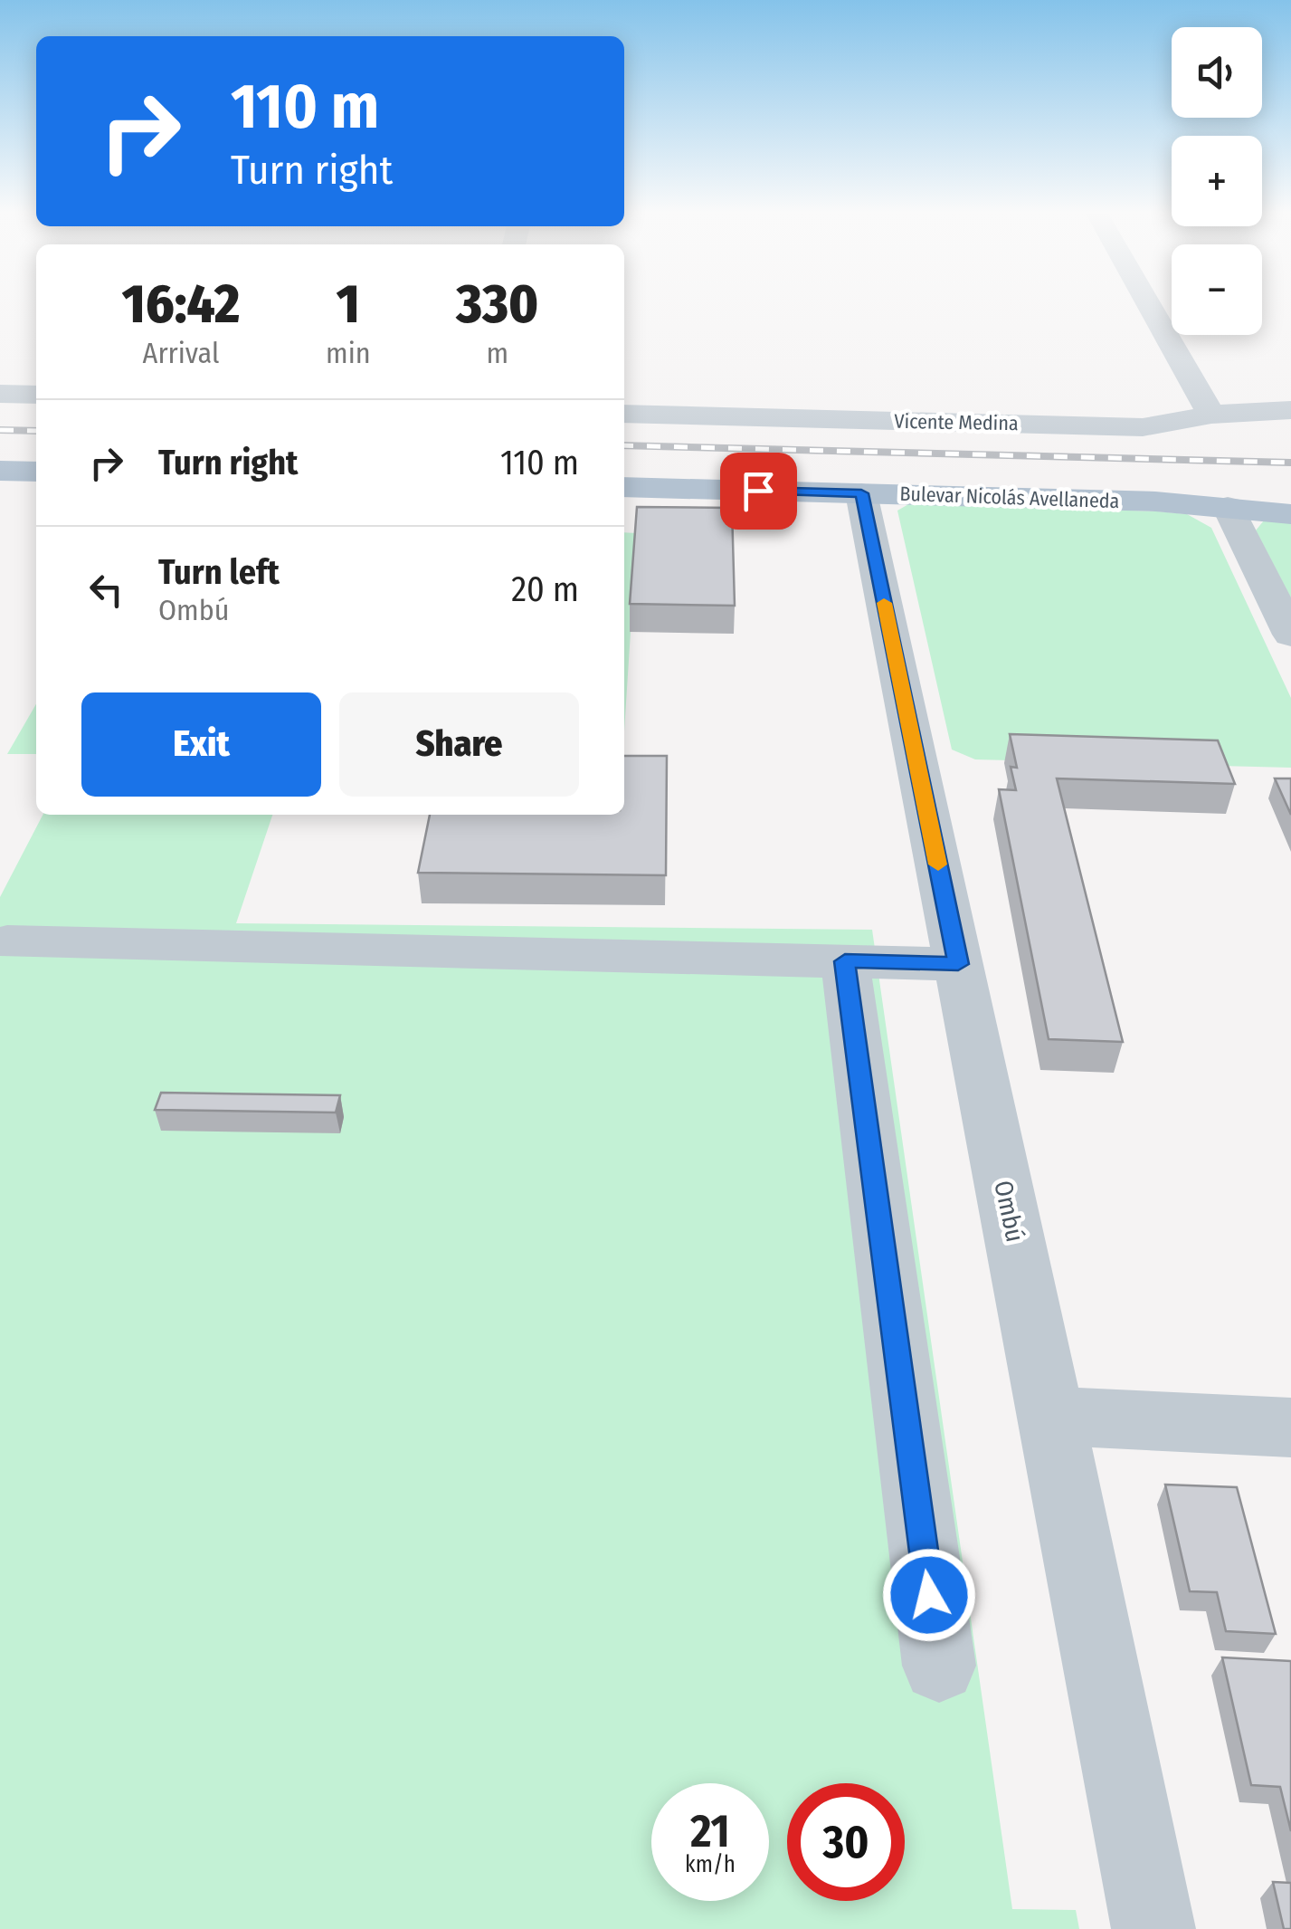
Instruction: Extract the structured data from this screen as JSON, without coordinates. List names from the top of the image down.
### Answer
{
  "streets": {
    "main road": ["Bulevar Nicolás Avellaneda"],
    "street": ["Vicente Medina", "Ombú"]
  },
  "crossings": [
    ["Bulevar Nicolás Avellaneda", "Ombú"]
  ],
  "page": {
    "map_buttons": ["+", "−"],
    "turn": ["110 m", "Turn right"],
    "eta": [
      "16:42",
      "Arrival",
      "1",
      "min",
      "330",
      "m"
    ],
    "list": [
      {
        "name": "Turn right",
        "value": "110 m"
      },
      {
        "name": "Turn left",
        "note": "Ombú",
        "value": "20 m"
      }
    ],
    "buttons": ["Exit", "Share"],
    "speed": "21 km/h",
    "limit": "30"
  }
}
